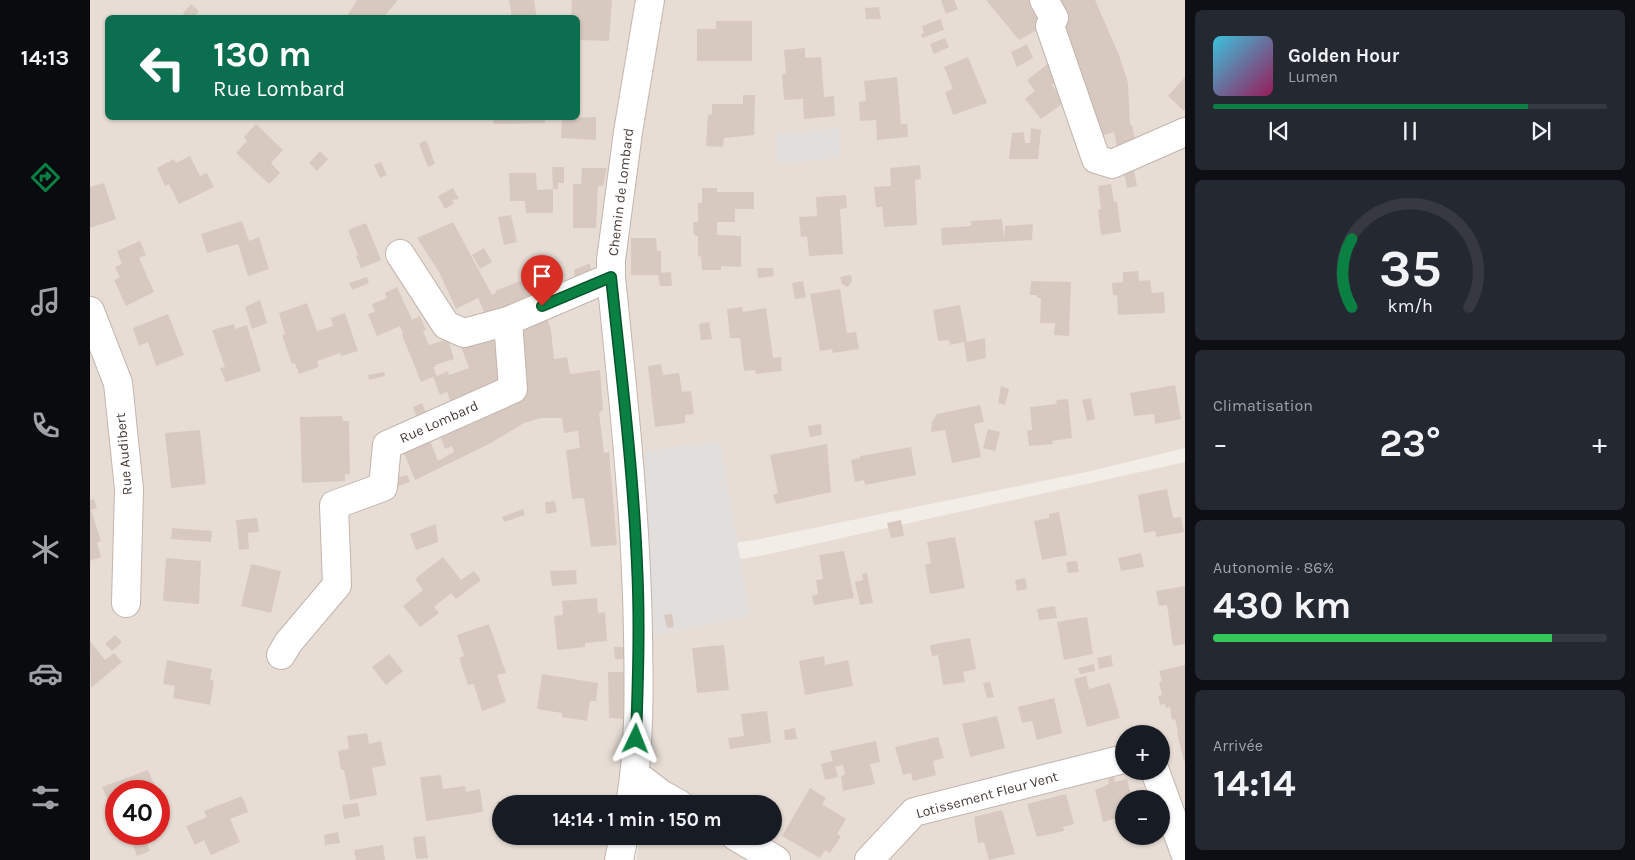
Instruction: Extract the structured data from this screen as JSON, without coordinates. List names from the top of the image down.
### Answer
{
  "streets": {
    "street": [
      "Chemin de Lombard",
      "Rue Lombard",
      "Rue Audibert",
      "Lotissement Fleur Vent"
    ]
  },
  "page": {
    "tabs": "14:13",
    "turn": ["130 m", "Rue Lombard"],
    "song": ["Golden Hour", "Lumen"],
    "tile": [
      "Climatisation",
      ["Autonomie · 86%", "430 km"],
      ["Arrivée", "14:14"]
    ],
    "heat": ["−", "23°", "+"],
    "map_buttons": ["+", "−"],
    "limit": "40",
    "trip": "14:14 · 1 min · 150 m",
    "gauge": ["35", "km/h"]
  }
}
